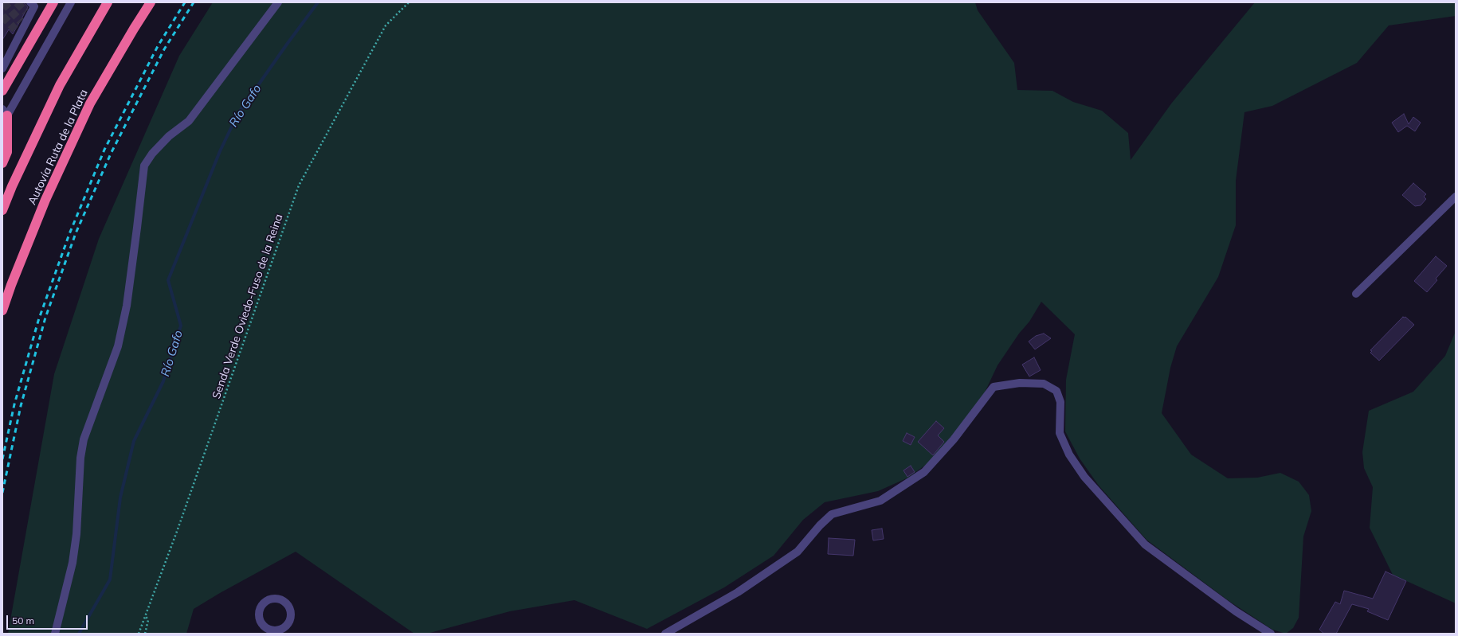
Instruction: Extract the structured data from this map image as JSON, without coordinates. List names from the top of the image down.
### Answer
{
  "streets": {
    "highway": ["Autovía Ruta de la Plata"],
    "path": ["Senda Verde Oviedo-Fuso de la Reina"]
  },
  "water": ["Río Gafo"],
  "scale_bar": "50 m"
}
